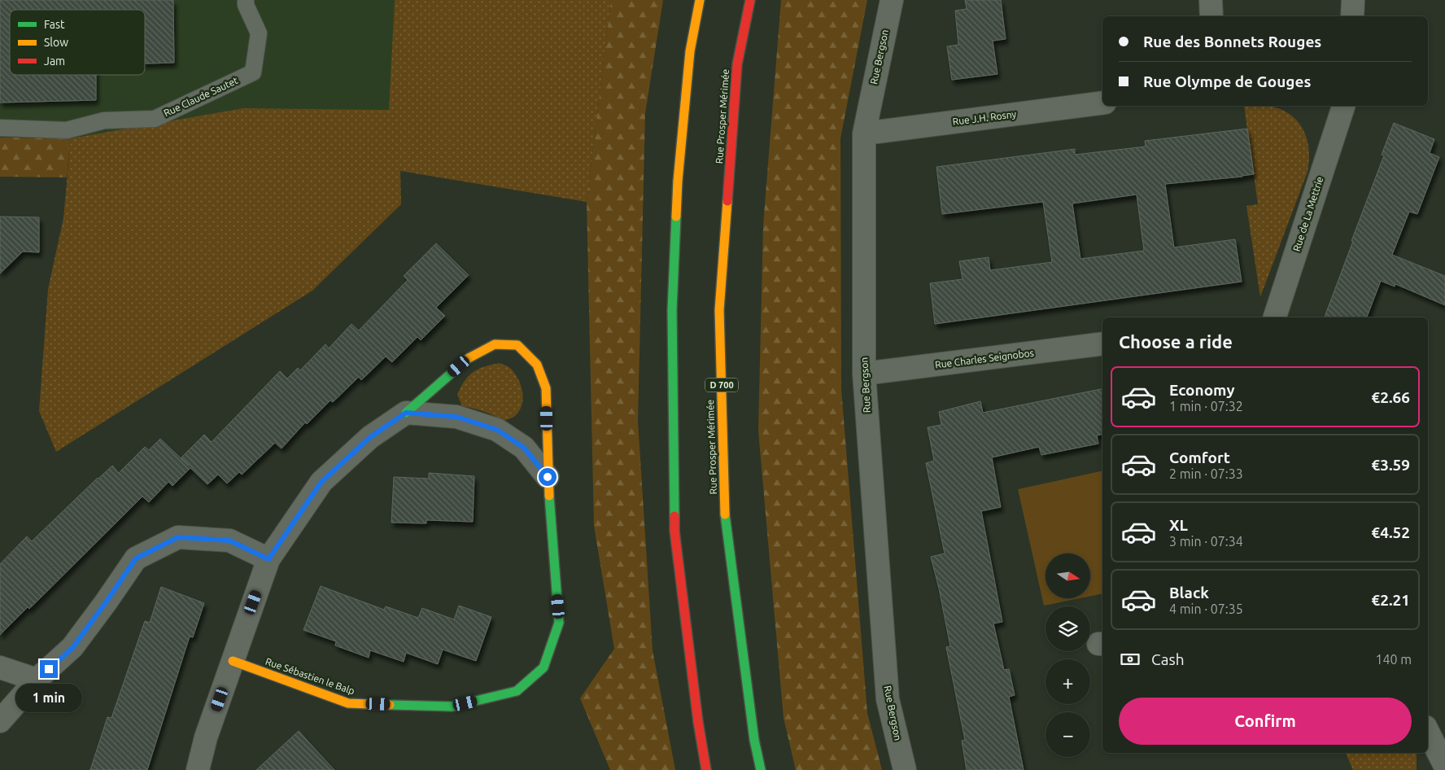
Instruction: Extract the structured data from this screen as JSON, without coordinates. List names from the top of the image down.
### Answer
{
  "streets": {
    "main road": ["Rue Prosper Mérimée", "D 700", "Rue Sébastien le Balp"],
    "street": [
      "Rue Bergson",
      "Rue J.H. Rosny",
      "Rue de La Mettrie",
      "Rue Charles Seignobos"
    ],
    "lane": ["Rue Claude Sautet"]
  },
  "crossings": [
    ["Rue Bergson", "Rue J.H. Rosny"],
    ["Rue Bergson", "Rue Charles Seignobos"]
  ],
  "legend": ["Fast", "Slow", "Jam"],
  "north": "right",
  "page": {
    "banner": ["Rue des Bonnets Rouges", "Rue Olympe de Gouges"],
    "heading": "Choose a ride",
    "list": [
      {
        "name": "Economy",
        "note": "1 min · 07:32",
        "value": "€2.66"
      },
      {
        "name": "Comfort",
        "note": "2 min · 07:33",
        "value": "€3.59"
      },
      {
        "name": "XL",
        "note": "3 min · 07:34",
        "value": "€4.52"
      },
      {
        "name": "Black",
        "note": "4 min · 07:35",
        "value": "€2.21"
      }
    ],
    "map_buttons": ["+", "−"],
    "pay": ["Cash", "140 m"],
    "bubble": "1 min",
    "buttons": "Confirm"
  }
}
